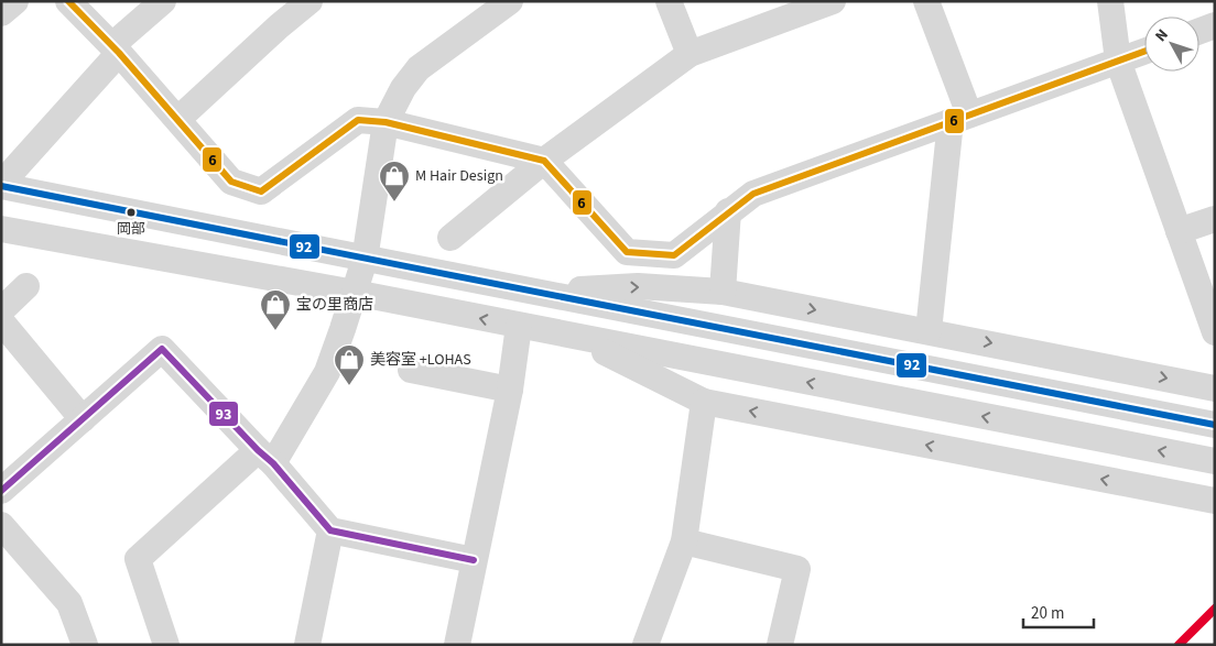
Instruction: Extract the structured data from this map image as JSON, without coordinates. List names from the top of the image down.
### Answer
{
  "places": {
    "shop": ["M Hair Design", "宝の里商店", "美容室 +LOHAS"],
    "other": ["岡部"]
  },
  "lines": ["transit line 6", "transit line 92", "transit line 93"],
  "scale_bar": "20 m",
  "north": "top left"
}
